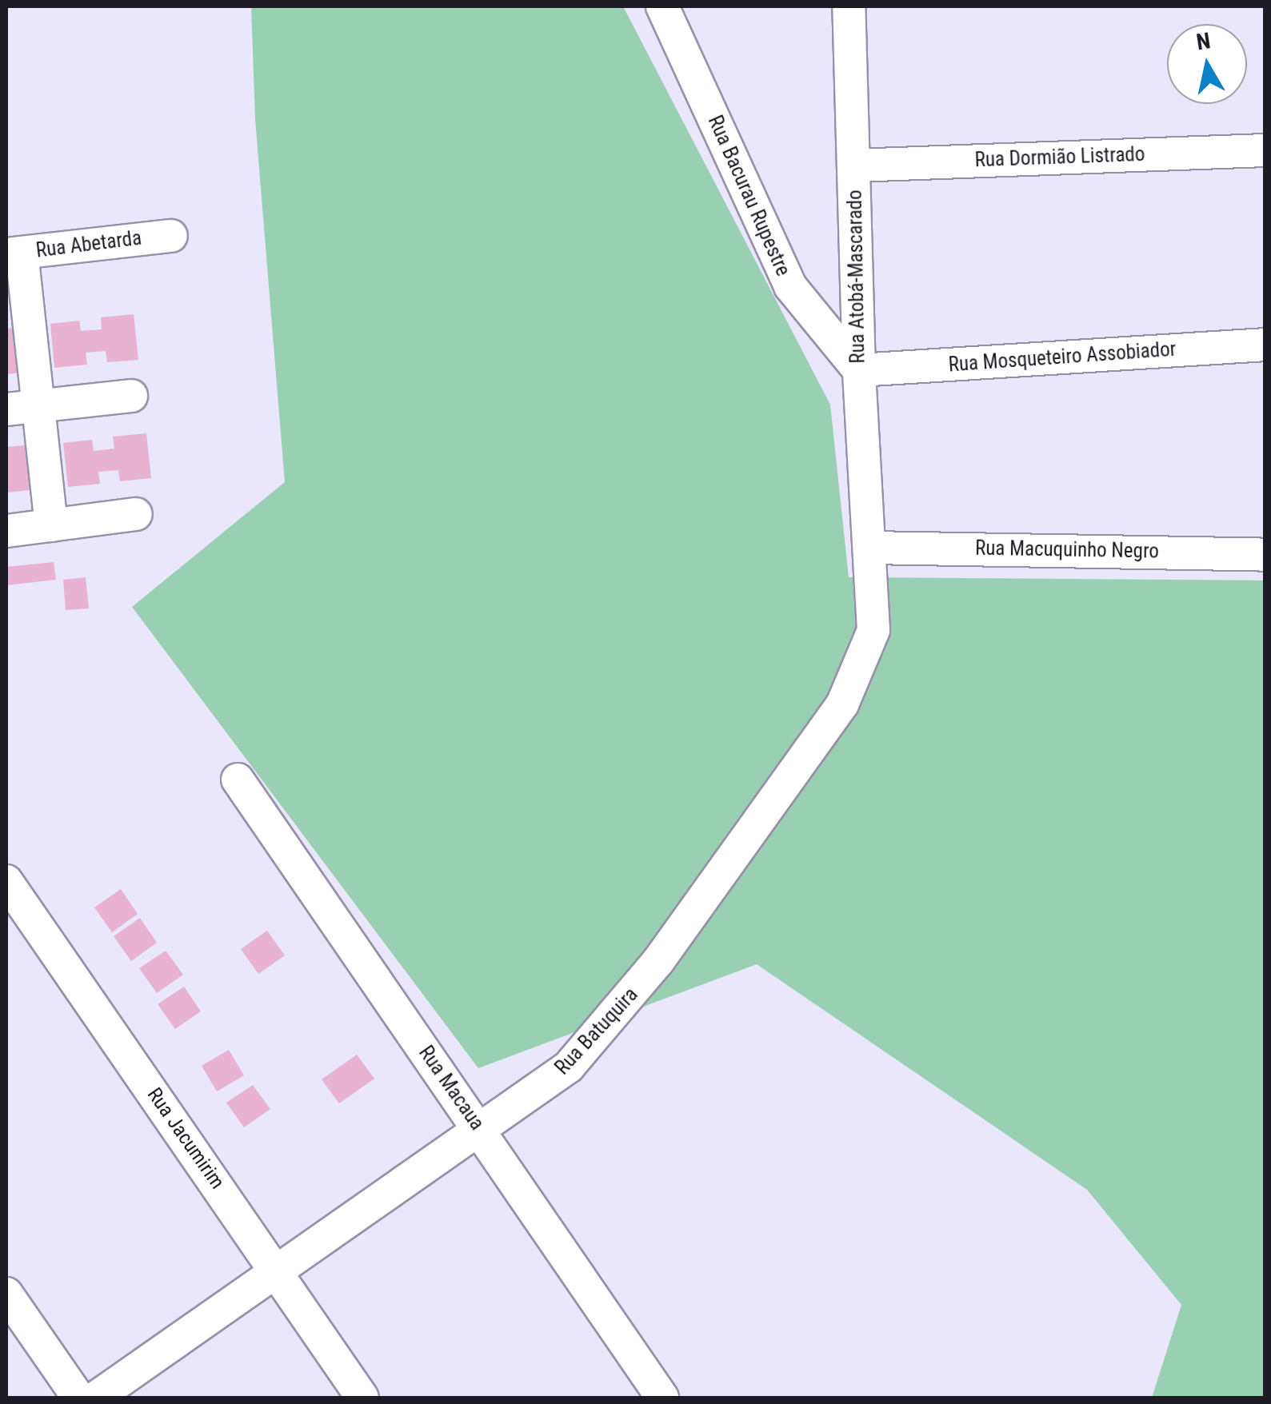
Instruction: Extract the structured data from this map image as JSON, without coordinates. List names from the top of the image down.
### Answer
{
  "streets": {
    "street": [
      "Rua Dormião Listrado",
      "Rua Bacurau Rupestre",
      "Rua Abetarda",
      "Rua Atobá-Mascarado",
      "Rua Mosqueteiro Assobiador",
      "Rua Macuquinho Negro",
      "Rua Batuquira",
      "Rua Macaua",
      "Rua Jacumirim"
    ]
  },
  "crossings": [
    ["Rua Dormião Listrado", "Rua Atobá-Mascarado"],
    ["Rua Bacurau Rupestre", "Rua Atobá-Mascarado"],
    ["Rua Bacurau Rupestre", "Rua Mosqueteiro Assobiador"],
    ["Rua Atobá-Mascarado", "Rua Mosqueteiro Assobiador"],
    ["Rua Atobá-Mascarado", "Rua Macuquinho Negro"],
    ["Rua Atobá-Mascarado", "Rua Batuquira"],
    ["Rua Macuquinho Negro", "Rua Batuquira"],
    ["Rua Batuquira", "Rua Macaua"],
    ["Rua Batuquira", "Rua Jacumirim"]
  ],
  "north": "top"
}
